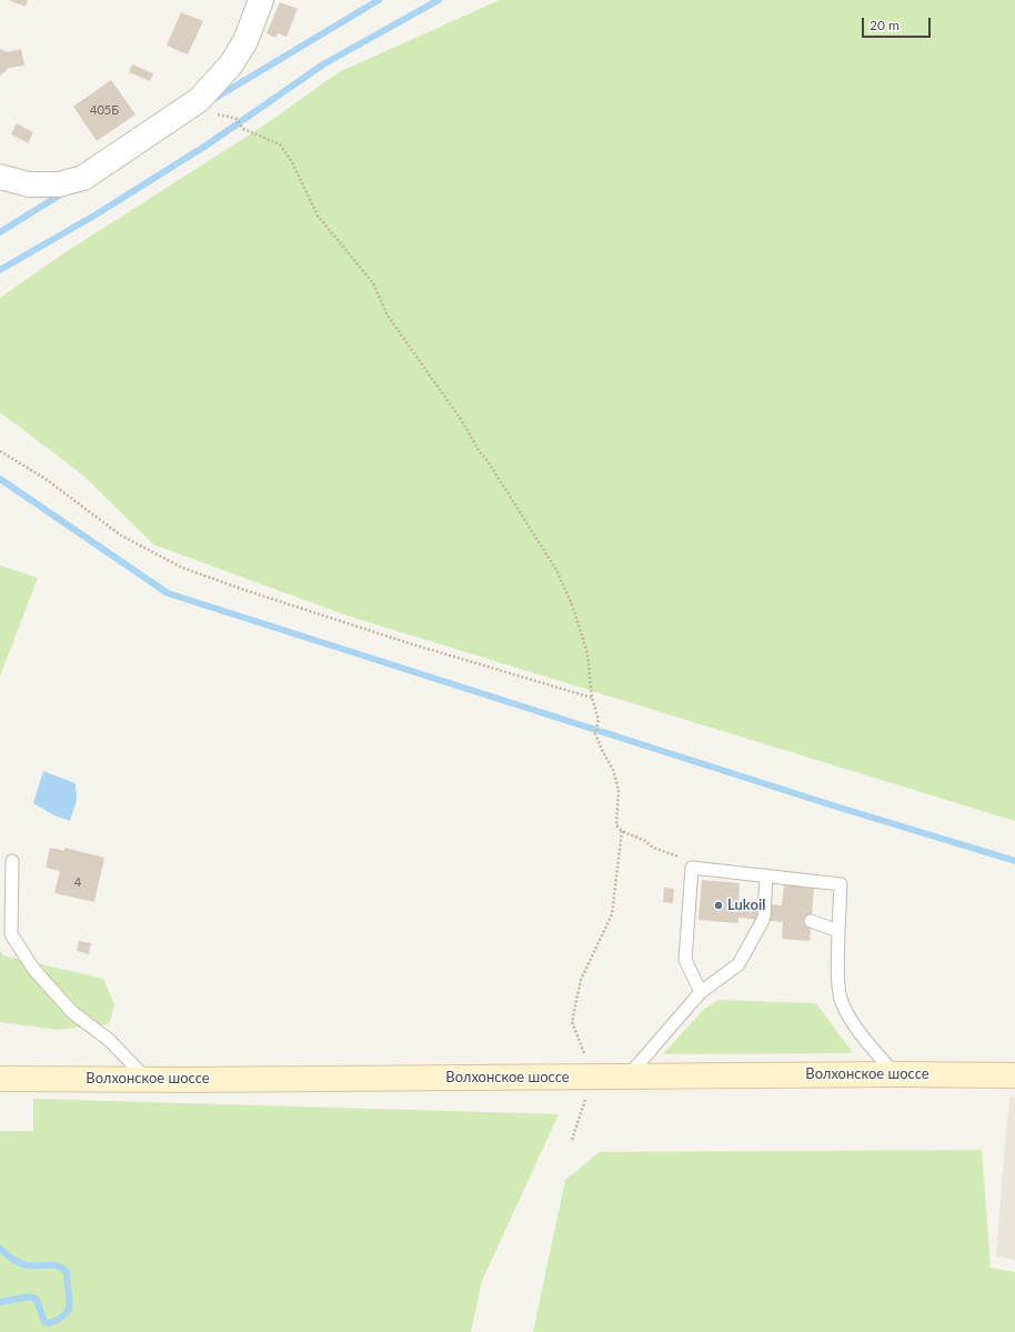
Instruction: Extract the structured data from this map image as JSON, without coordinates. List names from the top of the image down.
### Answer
{
  "streets": {
    "main road": ["Волхонское шоссе"]
  },
  "places": ["Lukoil"],
  "house_numbers": ["405Б", "4"],
  "scale_bar": "20 m"
}
